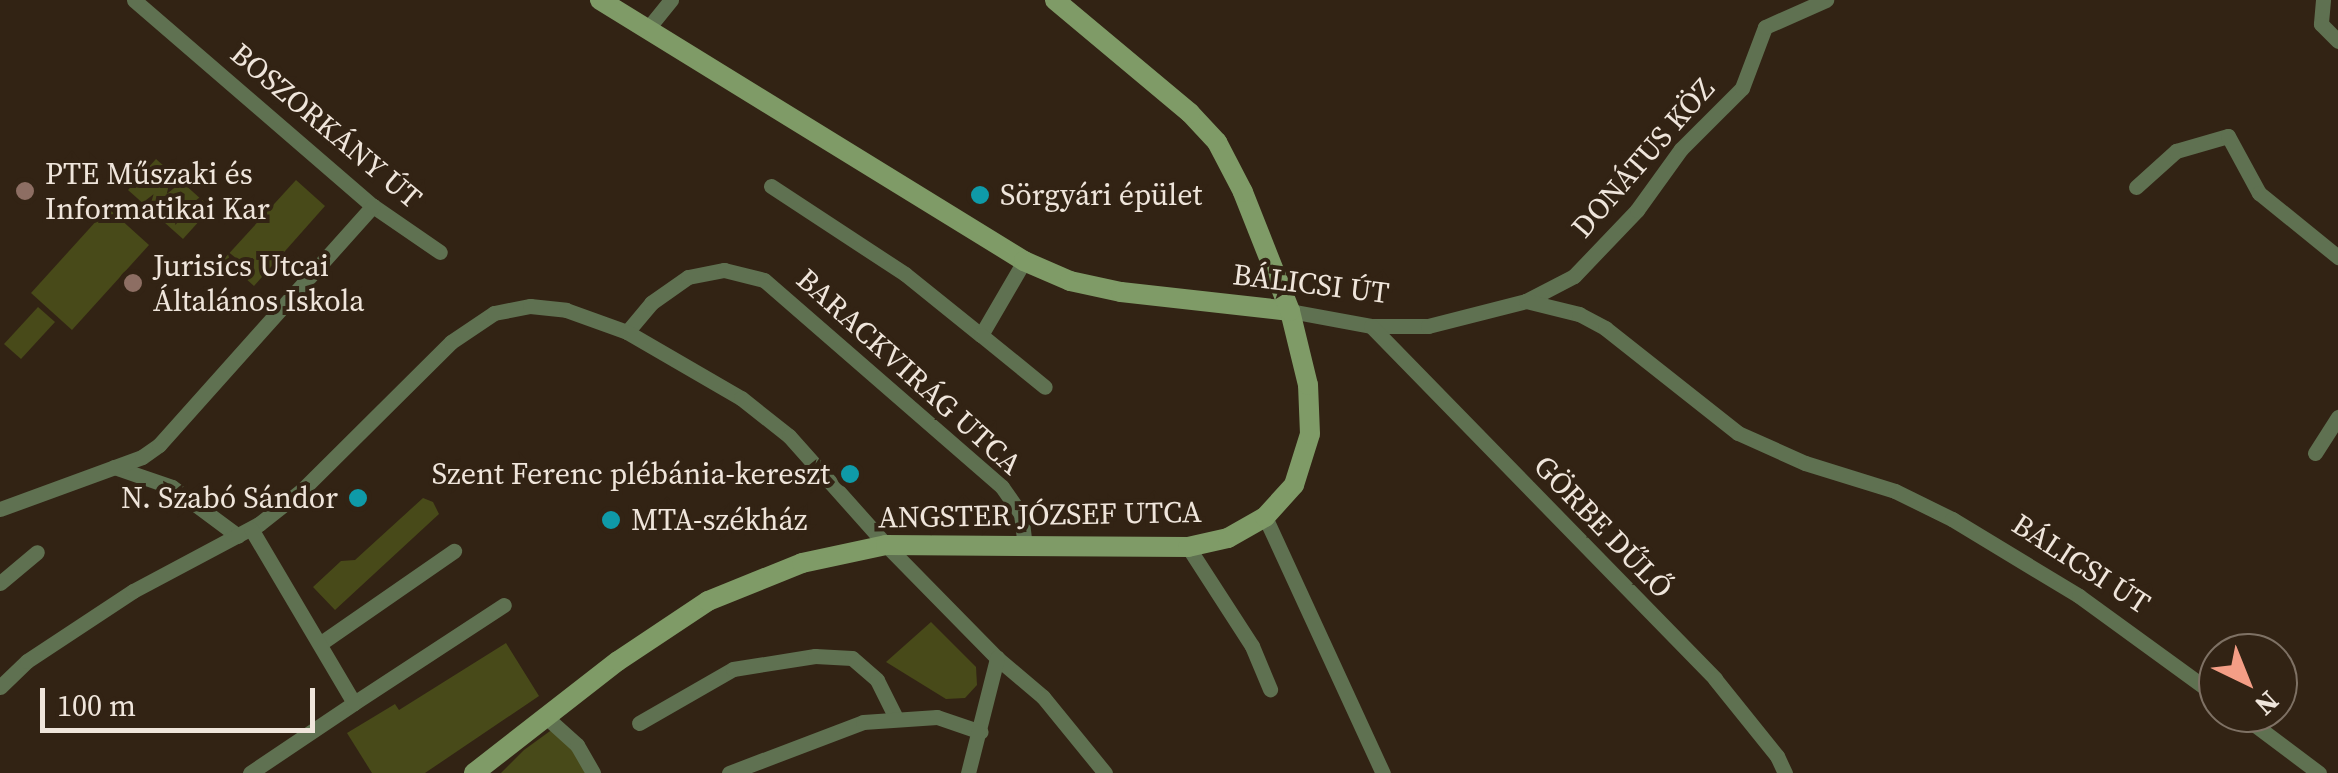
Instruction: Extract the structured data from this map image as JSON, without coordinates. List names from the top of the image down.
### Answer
{
  "streets": {
    "street": [
      "BOSZORKÁNY ÚT",
      "DONÁTUS KÖZ",
      "BÁLICSI ÚT",
      "BARACKVIRÁG UTCA",
      "ANGSTER JÓZSEF UTCA",
      "GÖRBE DŰLŐ"
    ]
  },
  "crossings": [
    ["DONÁTUS KÖZ", "BÁLICSI ÚT"],
    ["BÁLICSI ÚT", "ANGSTER JÓZSEF UTCA"],
    ["BÁLICSI ÚT", "GÖRBE DŰLŐ"],
    ["BARACKVIRÁG UTCA", "ANGSTER JÓZSEF UTCA"]
  ],
  "places": [
    "PTE Műszaki és Informatikai Kar",
    "Sörgyári épület",
    "Jurisics Utcai Általános Iskola",
    "Szent Ferenc plébánia-kereszt",
    "N. Szabó Sándor",
    "MTA-székház"
  ],
  "scale_bar": "100 m",
  "north": "bottom right"
}
